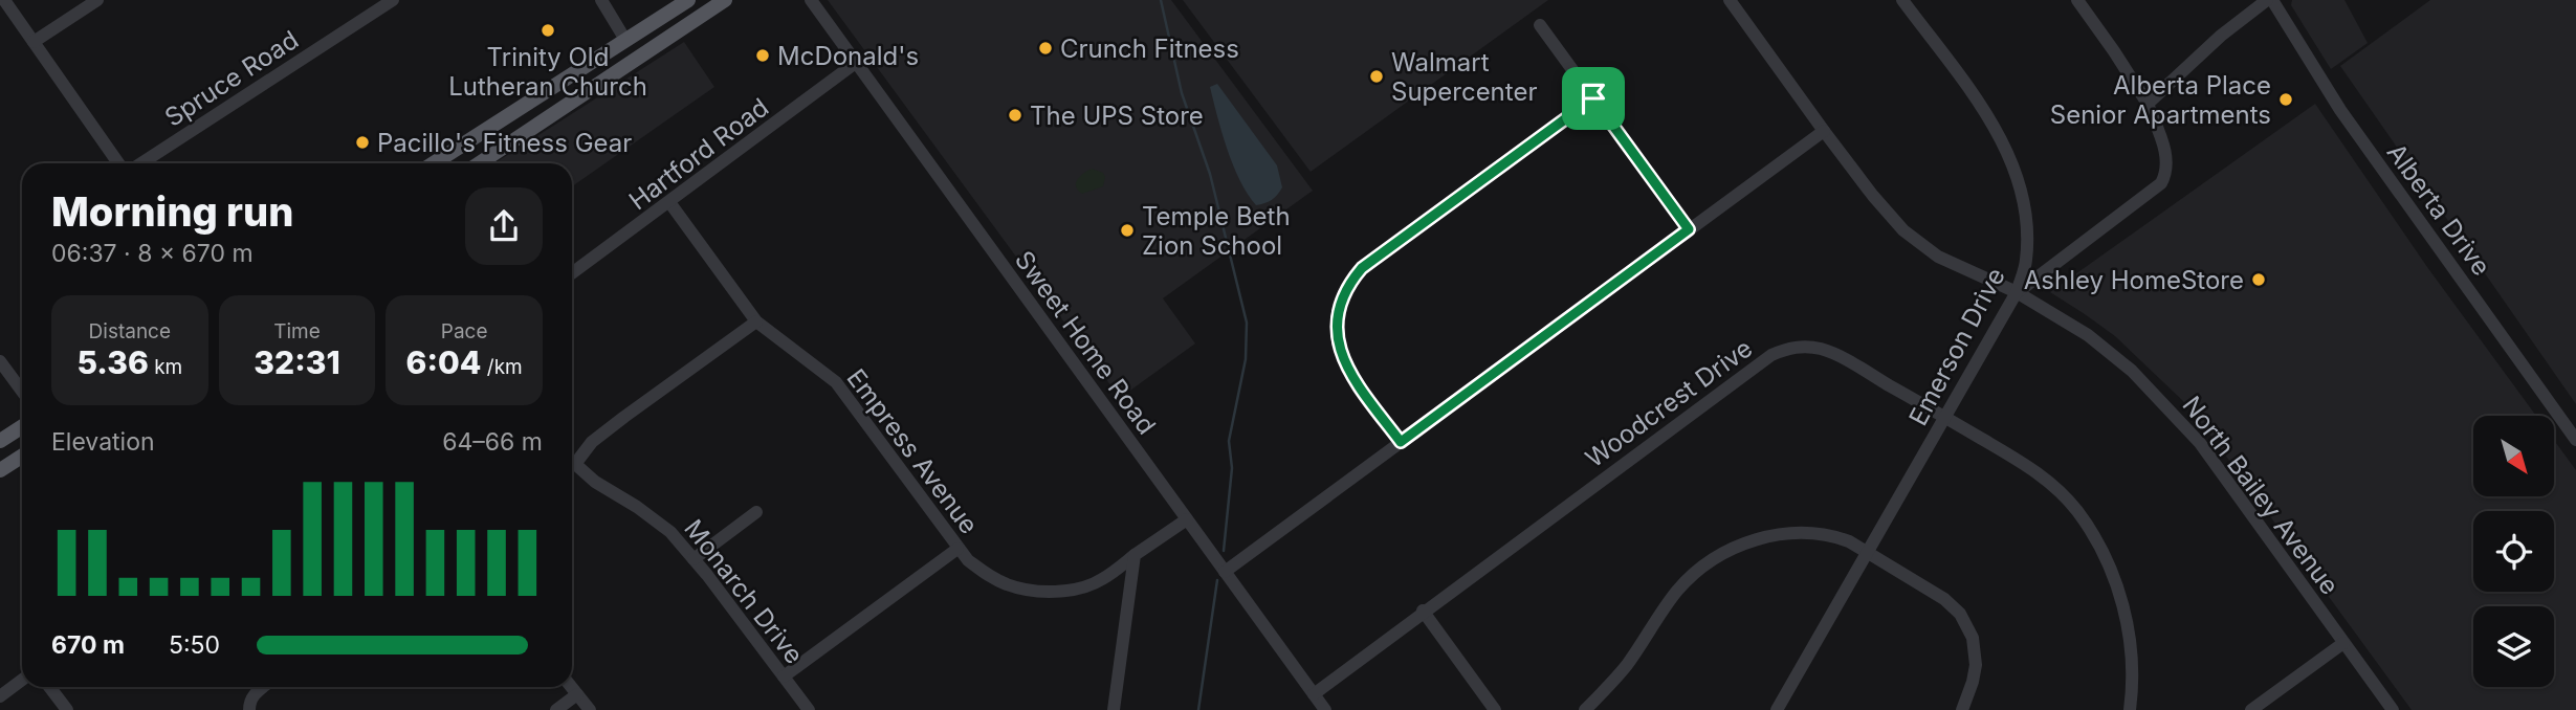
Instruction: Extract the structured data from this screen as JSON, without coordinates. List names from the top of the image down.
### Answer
{
  "streets": {
    "street": [
      "Spruce Road",
      "Hartford Road",
      "Alberta Drive",
      "Sweet Home Road",
      "Emerson Drive",
      "Woodcrest Drive",
      "Empress Avenue",
      "North Bailey Avenue",
      "Monarch Drive"
    ]
  },
  "crossings": [
    ["Hartford Road", "Sweet Home Road"],
    ["Hartford Road", "Empress Avenue"],
    ["Sweet Home Road", "Woodcrest Drive"],
    ["Sweet Home Road", "Empress Avenue"],
    ["Emerson Drive", "Woodcrest Drive"],
    ["Emerson Drive", "North Bailey Avenue"],
    ["Empress Avenue", "Monarch Drive"]
  ],
  "places": [
    "Trinity Old Lutheran Church",
    "Crunch Fitness",
    "McDonald's",
    "Walmart Supercenter",
    "Alberta Place Senior Apartments",
    "The UPS Store",
    "Pacillo's Fitness Gear",
    "Temple Beth Zion School",
    "Ashley HomeStore"
  ],
  "north": "bottom right",
  "page": {
    "heading": ["Morning run", "06:37 · 8 × 670 m"],
    "stats": [
      ["Distance", "5.36 km"],
      ["Time", "32:31"],
      ["Pace", "6:04 /km"]
    ],
    "chart": ["Elevation", "64–66 m"],
    "list": [
      {
        "name": "670 m",
        "note": "5:50"
      }
    ]
  }
}
